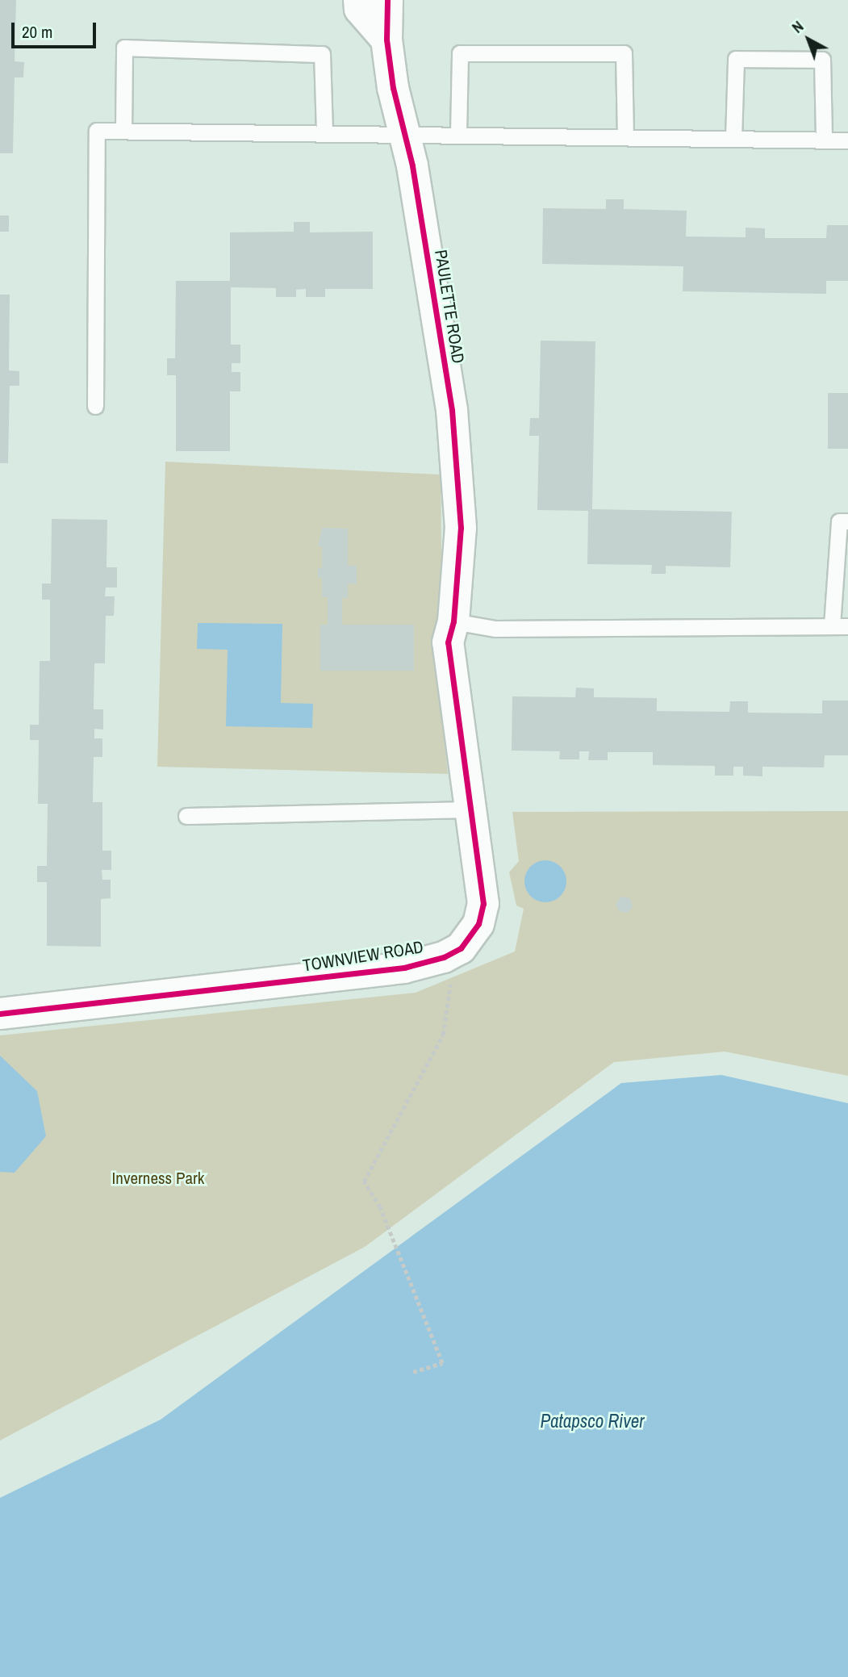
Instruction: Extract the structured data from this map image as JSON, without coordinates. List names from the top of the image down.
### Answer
{
  "streets": {
    "street": ["PAULETTE ROAD", "TOWNVIEW ROAD"]
  },
  "crossings": [
    ["PAULETTE ROAD", "TOWNVIEW ROAD"]
  ],
  "water": ["Patapsco River"],
  "parks": ["Inverness Park"],
  "scale_bar": "20 m",
  "north": "top left"
}
